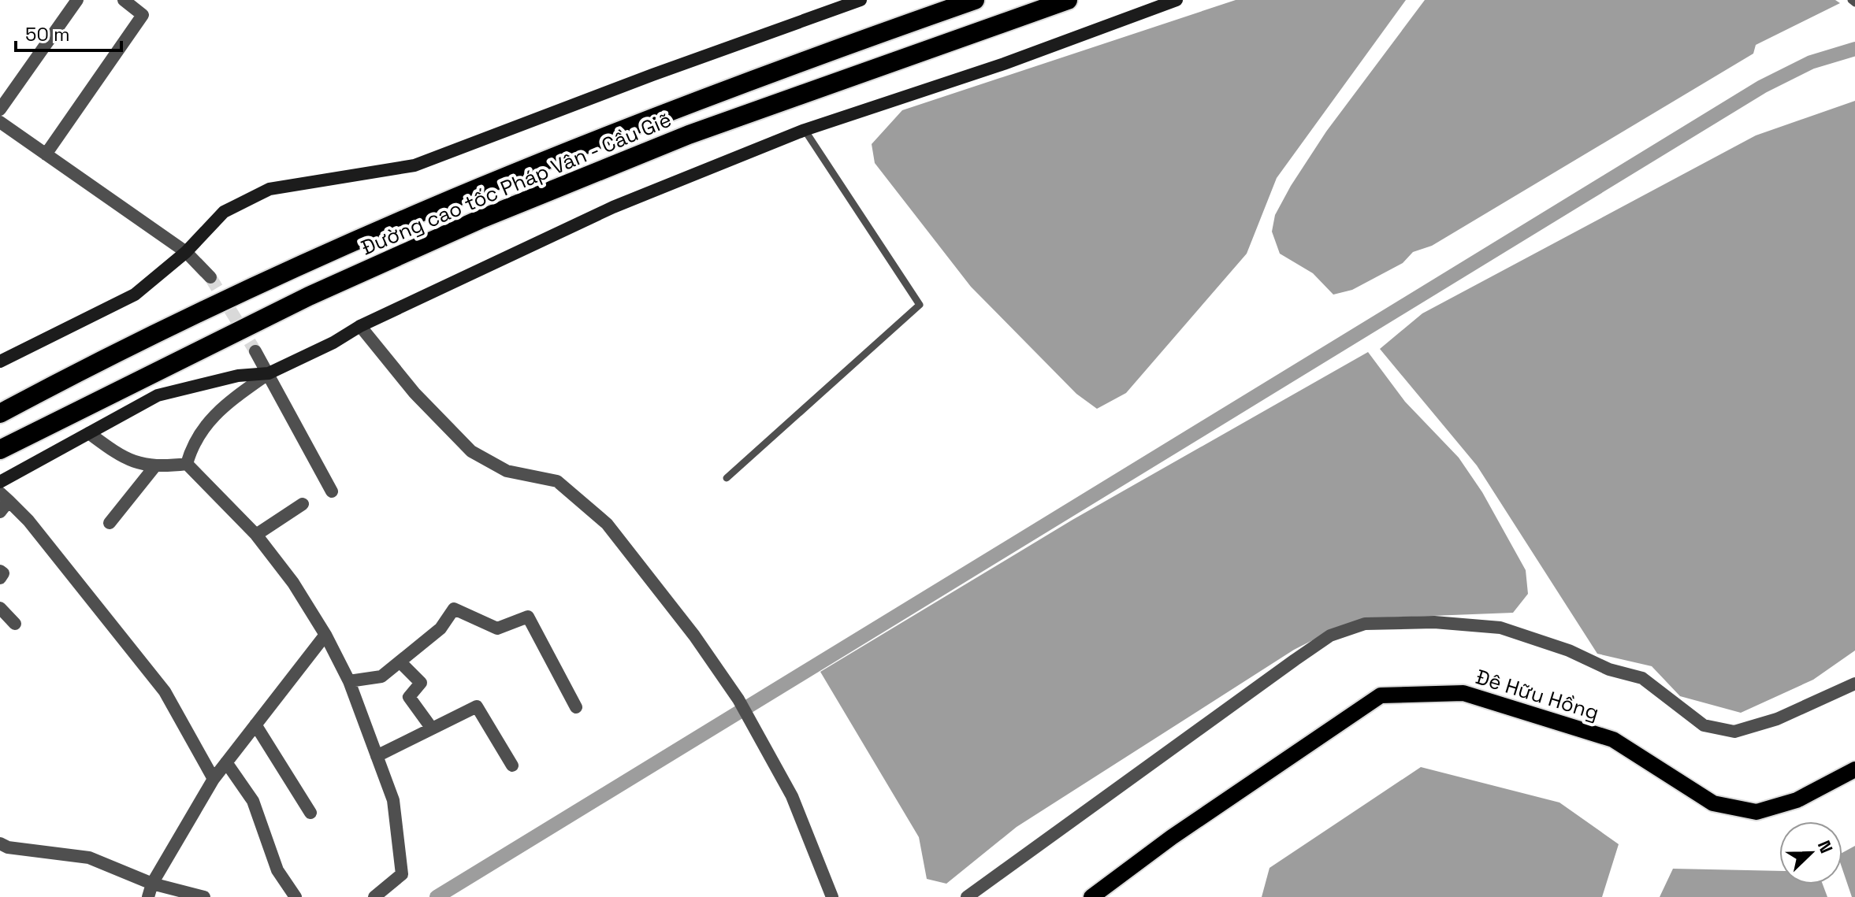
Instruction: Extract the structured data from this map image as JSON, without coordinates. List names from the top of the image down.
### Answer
{
  "streets": {
    "highway": ["Đường cao tốc Pháp Vân - Cầu Giẽ"],
    "main road": ["Đê Hữu Hồng"]
  },
  "scale_bar": "50 m",
  "north": "top right"
}
